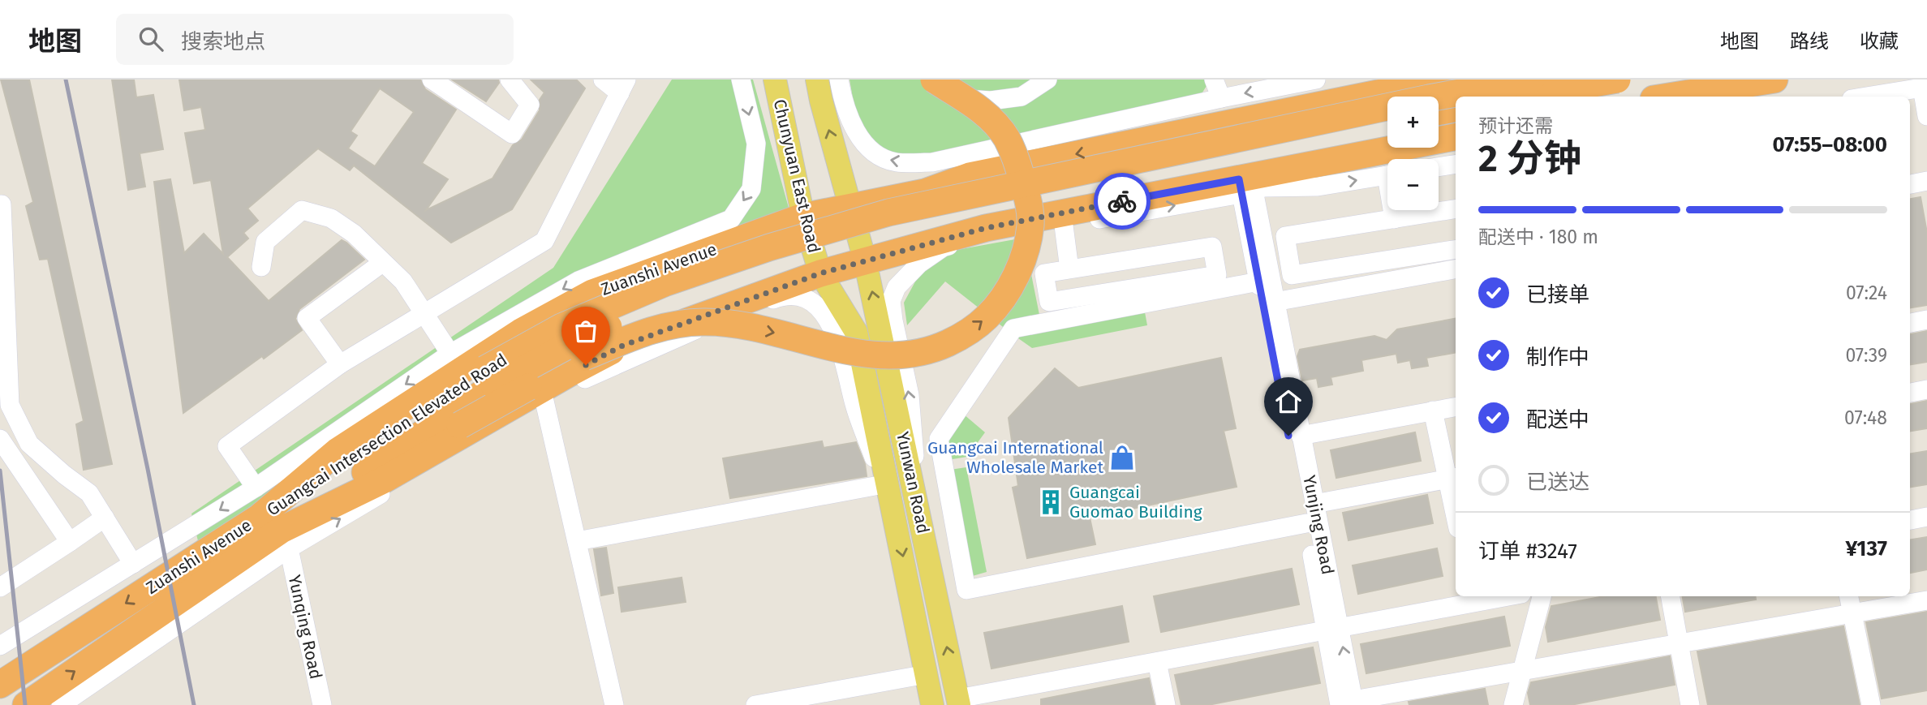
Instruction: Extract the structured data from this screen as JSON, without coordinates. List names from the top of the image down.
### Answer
{
  "streets": {
    "highway": ["Zuanshi Avenue", "Guangcai Intersection Elevated Road"],
    "main road": ["Chunyuan East Road", "Yunwan Road"],
    "street": ["Yunjing Road", "Yunqing Road"]
  },
  "crossings": [
    ["Chunyuan East Road", "Zuanshi Avenue"],
    ["Chunyuan East Road", "Yunwan Road"],
    ["Zuanshi Avenue", "Guangcai Intersection Elevated Road"],
    ["Zuanshi Avenue", "Yunwan Road"],
    ["Zuanshi Avenue", "Yunjing Road"],
    ["Zuanshi Avenue", "Yunqing Road"],
    ["Guangcai Intersection Elevated Road", "Yunqing Road"]
  ],
  "places": {
    "shop": ["Guangcai International Wholesale Market"],
    "building": ["Guangcai Guomao Building"]
  },
  "page": {
    "header": "地图",
    "search": "搜索地点",
    "nav": ["地图", "路线", "收藏"],
    "map_buttons": ["+", "−"],
    "heading": ["2 分钟", "预计还需", "07:55–08:00"],
    "panel": ["订单 #3247", "¥137"],
    "bar": "配送中 · 180 m",
    "list": [
      ["已接单", "07:24"],
      ["制作中", "07:39"],
      ["配送中", "07:48"],
      "已送达"
    ]
  }
}
